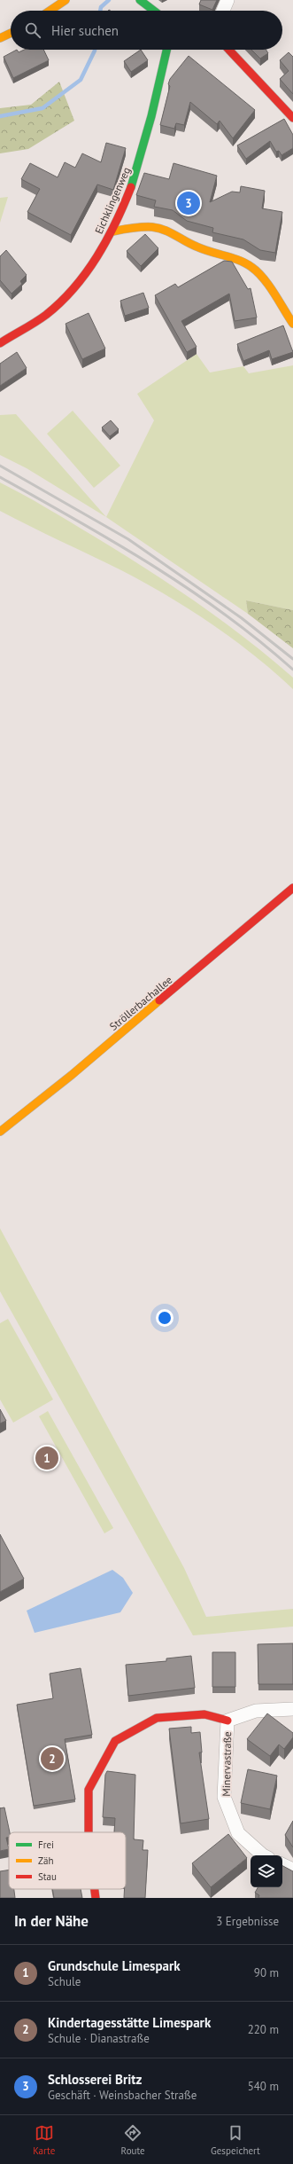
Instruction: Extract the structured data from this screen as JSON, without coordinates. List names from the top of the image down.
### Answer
{
  "streets": {
    "street": ["Eichklingenweg", "Ströllerbachallee", "Minervastraße"]
  },
  "legend": ["Frei", "Zäh", "Stau"],
  "page": {
    "search": "Hier suchen",
    "pins": ["3", "1", "2"],
    "heading": ["In der Nähe", "3 Ergebnisse"],
    "list": [
      {
        "mark": "1",
        "name": "Grundschule Limespark",
        "note": "Schule",
        "value": "90 m"
      },
      {
        "mark": "2",
        "name": "Kindertagesstätte Limespark",
        "note": "Schule · Dianastraße",
        "value": "220 m"
      },
      {
        "mark": "3",
        "name": "Schlosserei Britz",
        "note": "Geschäft · Weinsbacher Straße",
        "value": "540 m"
      }
    ],
    "nav": ["Karte", "Route", "Gespeichert"]
  }
}
